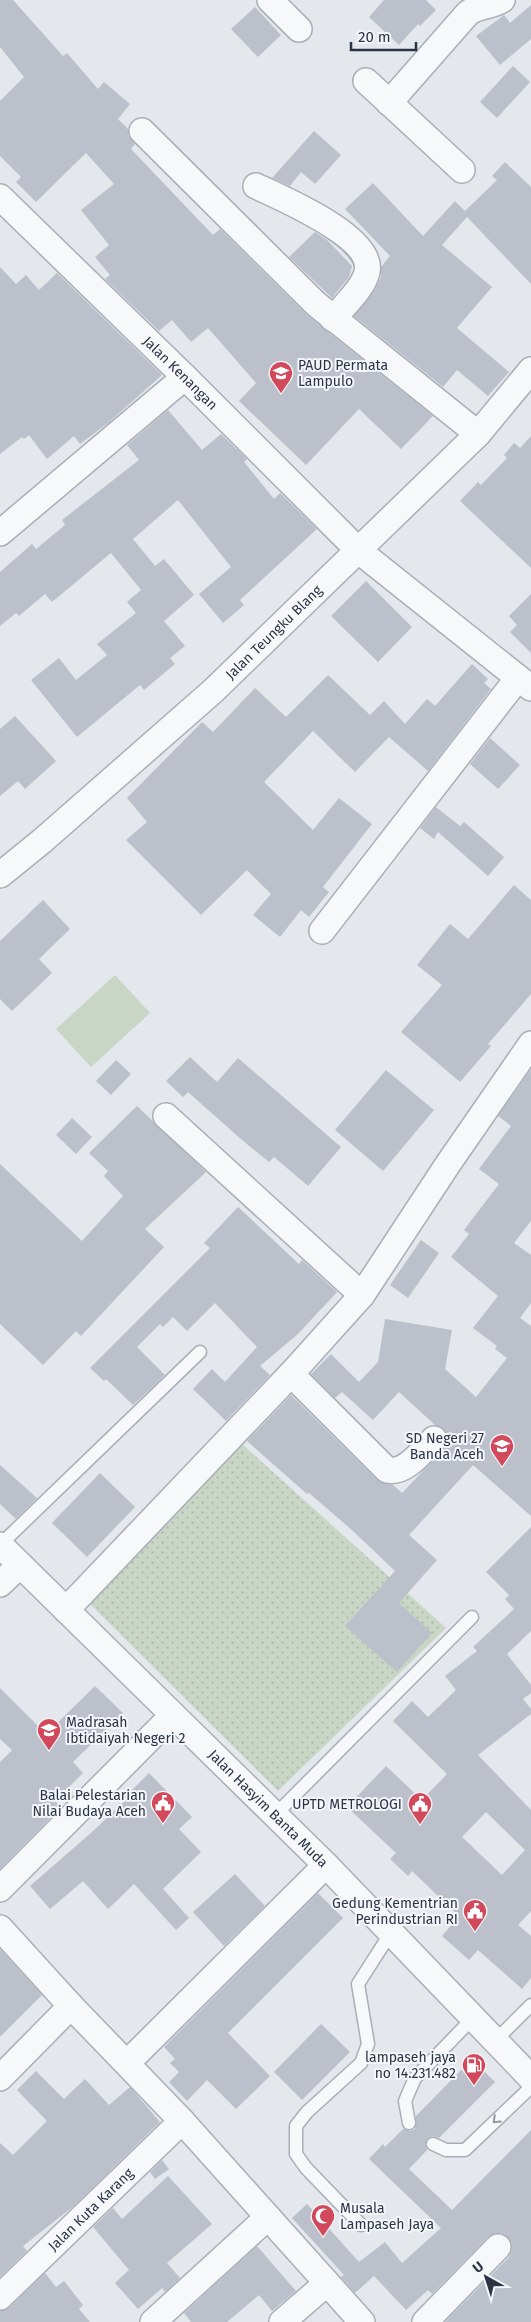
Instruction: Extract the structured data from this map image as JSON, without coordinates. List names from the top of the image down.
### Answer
{
  "streets": {
    "street": [
      "Jalan Kenangan",
      "Jalan Teungku Blang",
      "Jalan Hasyim Banta Muda",
      "Jalan Kuta Karang"
    ]
  },
  "crossings": [
    ["Jalan Kenangan", "Jalan Teungku Blang"]
  ],
  "places": {
    "school or university": ["PAUD Permata Lampulo", "SD Negeri 27 Banda Aceh", "Madrasah Ibtidaiyah Negeri 2"],
    "public building": ["Balai Pelestarian Nilai Budaya Aceh", "UPTD METROLOGI", "Gedung Kementrian Perindustrian RI"],
    "fuel station": ["lampaseh jaya no 14.231.482"],
    "mosque": ["Musala Lampaseh Jaya"]
  },
  "scale_bar": "20 m",
  "north": "top left"
}
